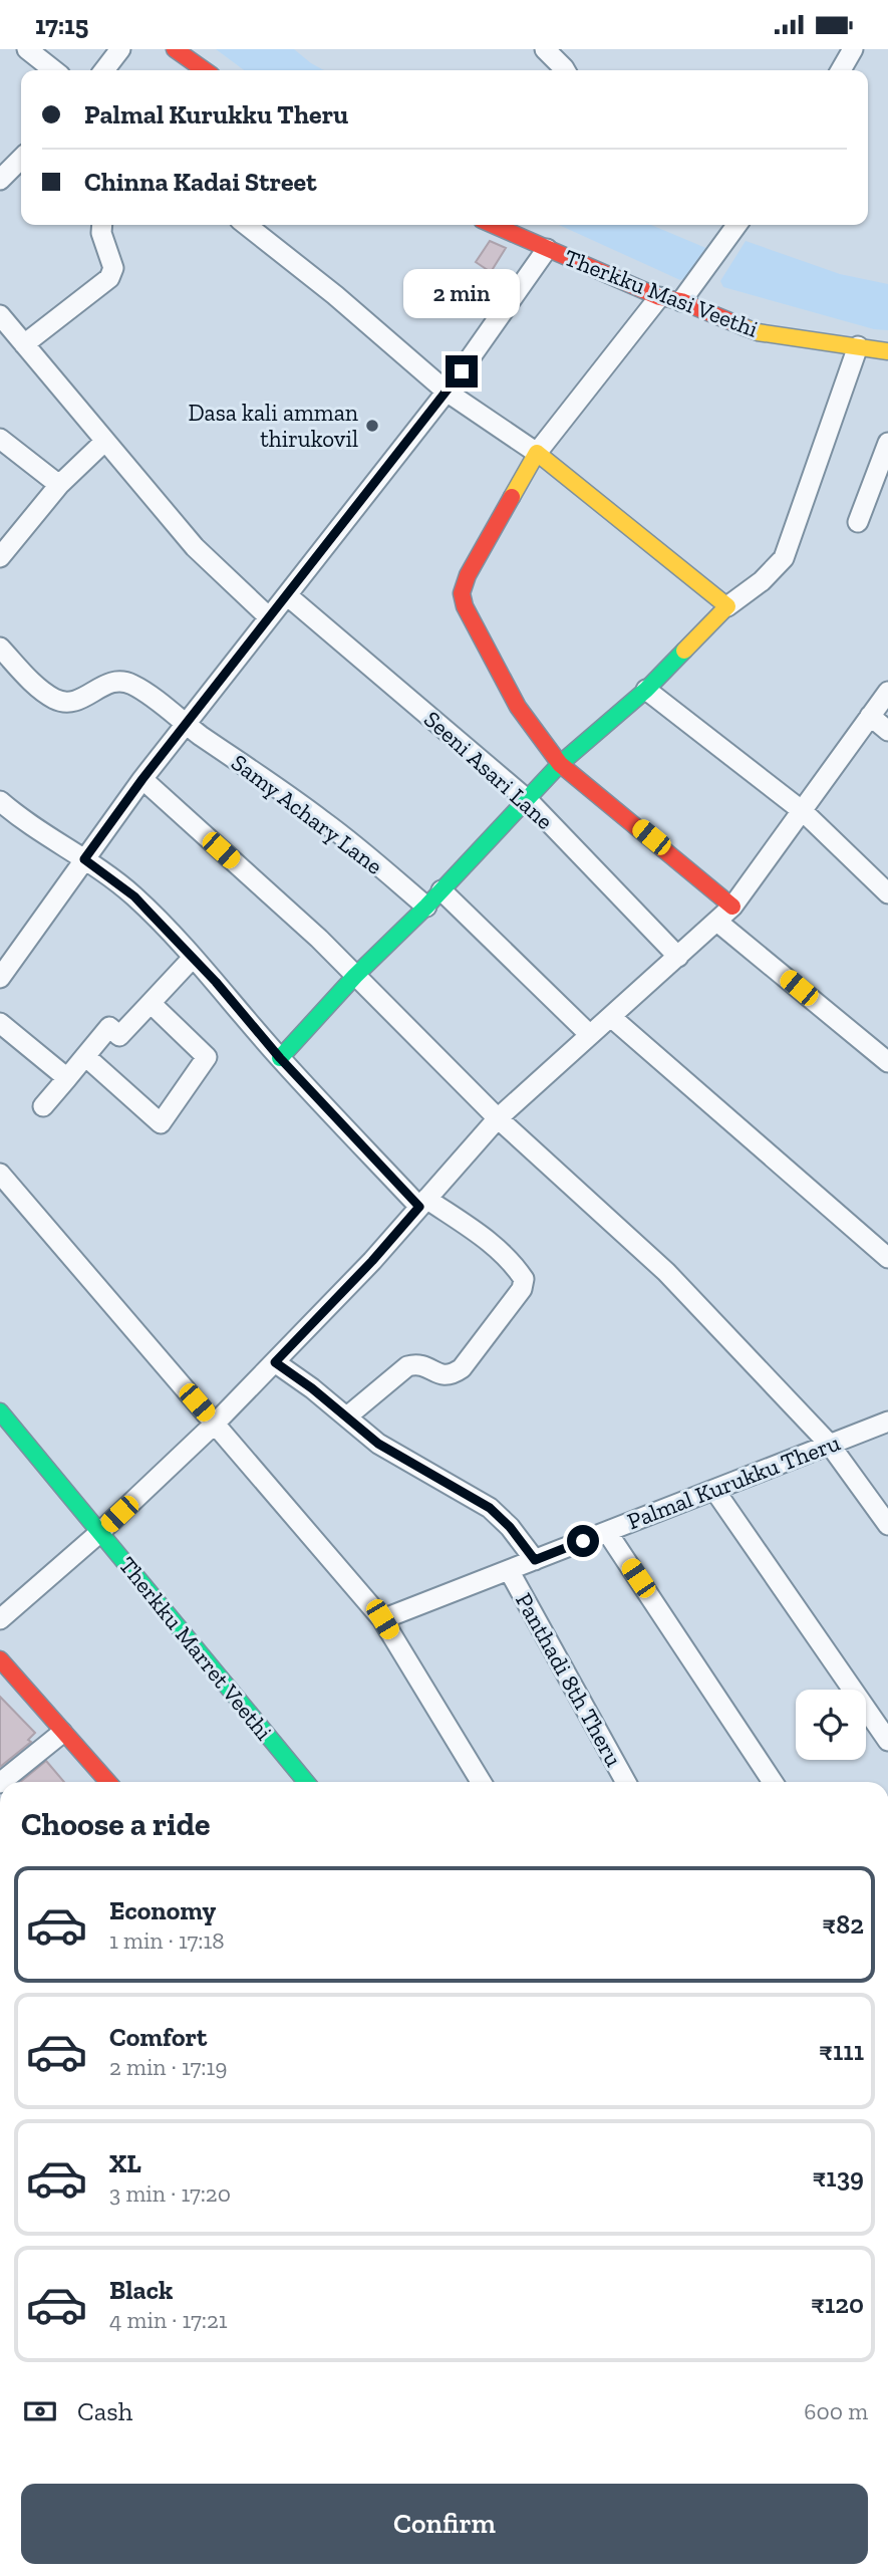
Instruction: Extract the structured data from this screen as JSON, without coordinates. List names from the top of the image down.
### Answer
{
  "streets": {
    "street": [
      "Therkku Masi Veethi",
      "Seeni Asari Lane",
      "Samy Achary Lane",
      "Palmal Kurukku Theru",
      "Therkku Marret Veethi",
      "Panthadi 8th Theru"
    ]
  },
  "crossings": [
    ["Palmal Kurukku Theru", "Panthadi 8th Theru"]
  ],
  "places": ["Dasa kali amman thirukovil"],
  "page": {
    "status": "17:15",
    "banner": ["Palmal Kurukku Theru", "Chinna Kadai Street"],
    "bubble": "2 min",
    "heading": "Choose a ride",
    "list": [
      {
        "name": "Economy",
        "note": "1 min · 17:18",
        "value": "₹82"
      },
      {
        "name": "Comfort",
        "note": "2 min · 17:19",
        "value": "₹111"
      },
      {
        "name": "XL",
        "note": "3 min · 17:20",
        "value": "₹139"
      },
      {
        "name": "Black",
        "note": "4 min · 17:21",
        "value": "₹120"
      }
    ],
    "pay": ["Cash", "600 m"],
    "buttons": "Confirm"
  }
}
